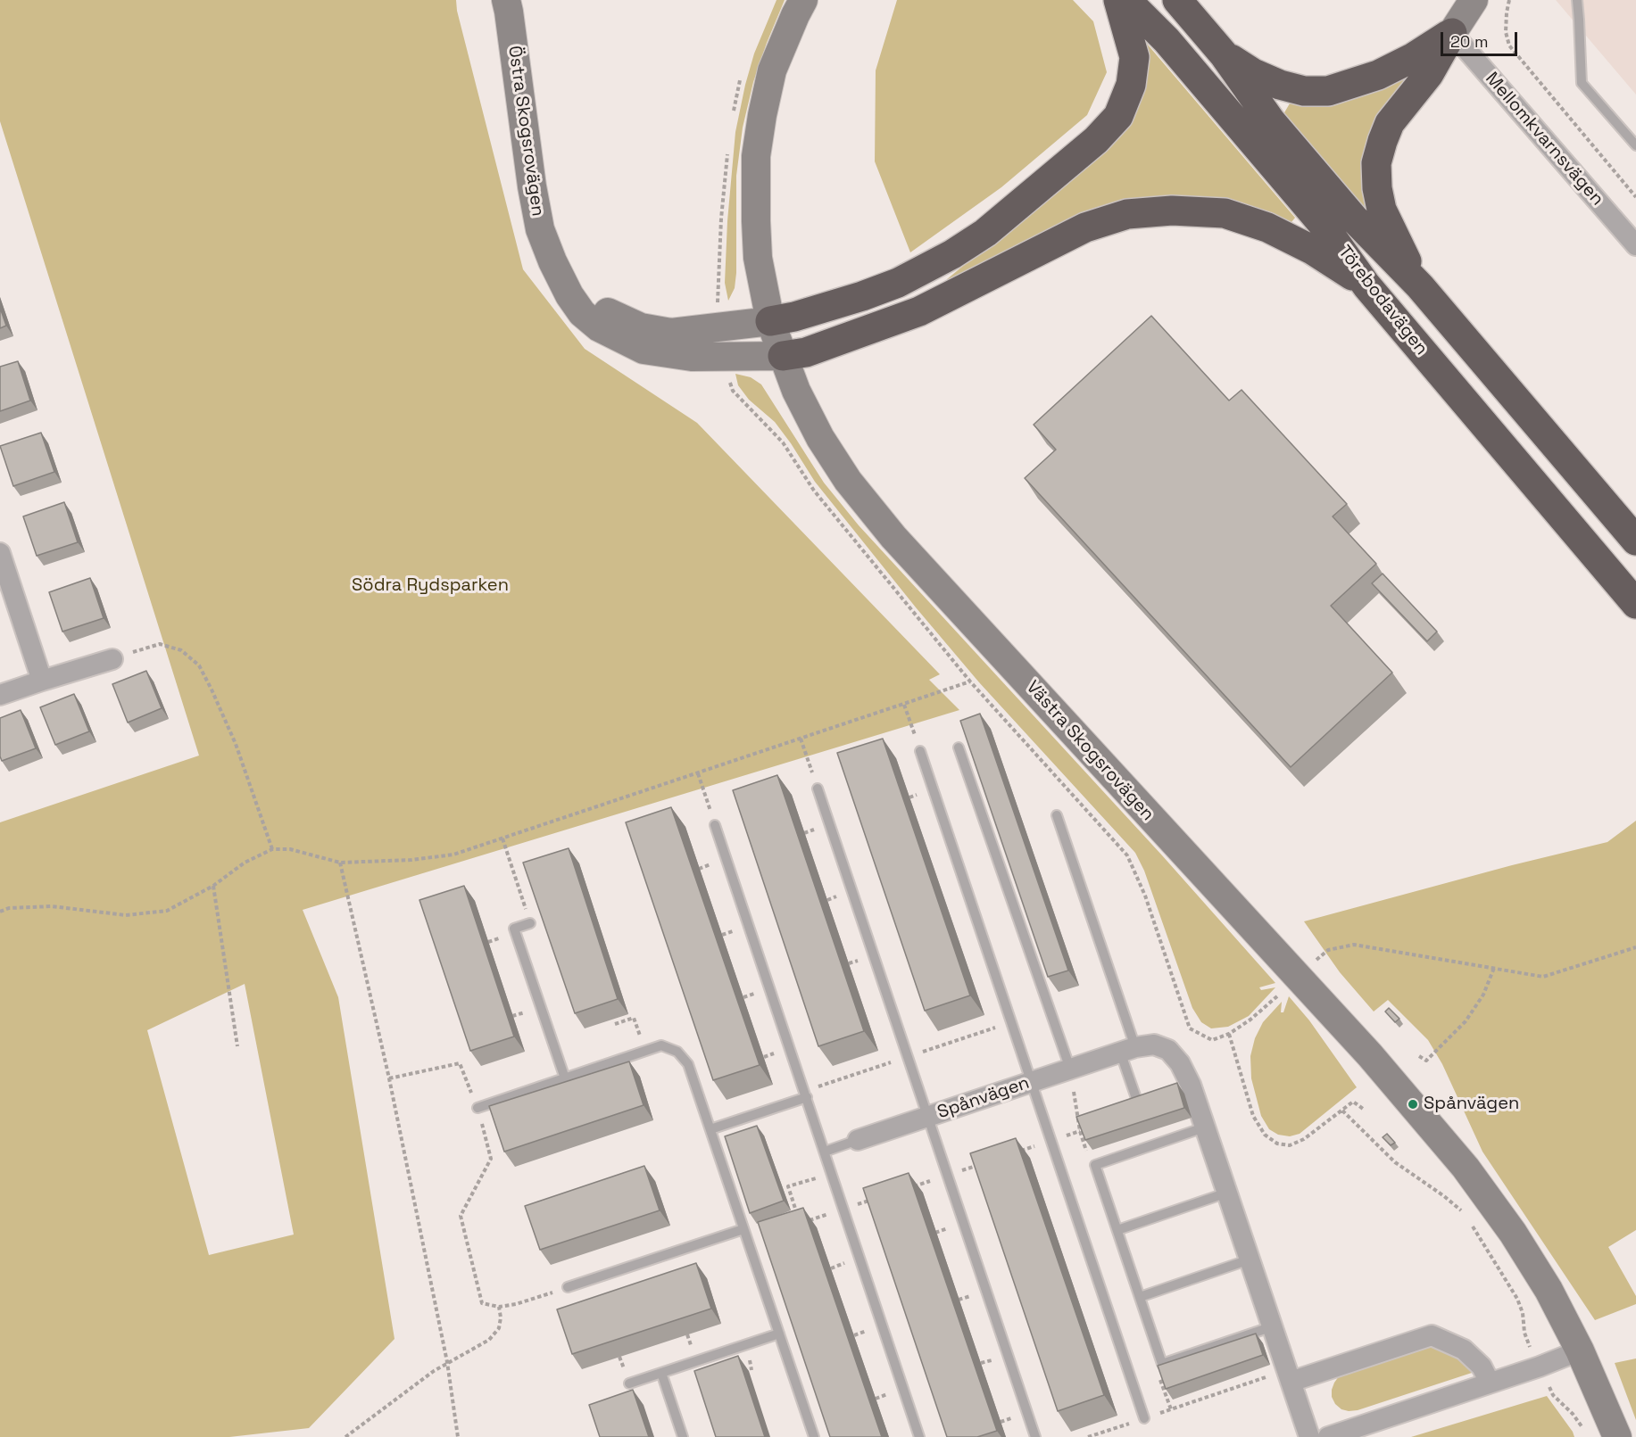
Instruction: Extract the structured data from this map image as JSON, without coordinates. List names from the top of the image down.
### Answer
{
  "streets": {
    "highway": ["Törebodavägen"],
    "street": [
      "Östra Skogsrovägen",
      "Mellomkvarnsvägen",
      "Västra Skogsrovägen",
      "Spånvägen"
    ]
  },
  "crossings": [
    ["Östra Skogsrovägen", "Västra Skogsrovägen"]
  ],
  "parks": ["Södra Rydsparken"],
  "places": ["Spånvägen"],
  "scale_bar": "20 m"
}
